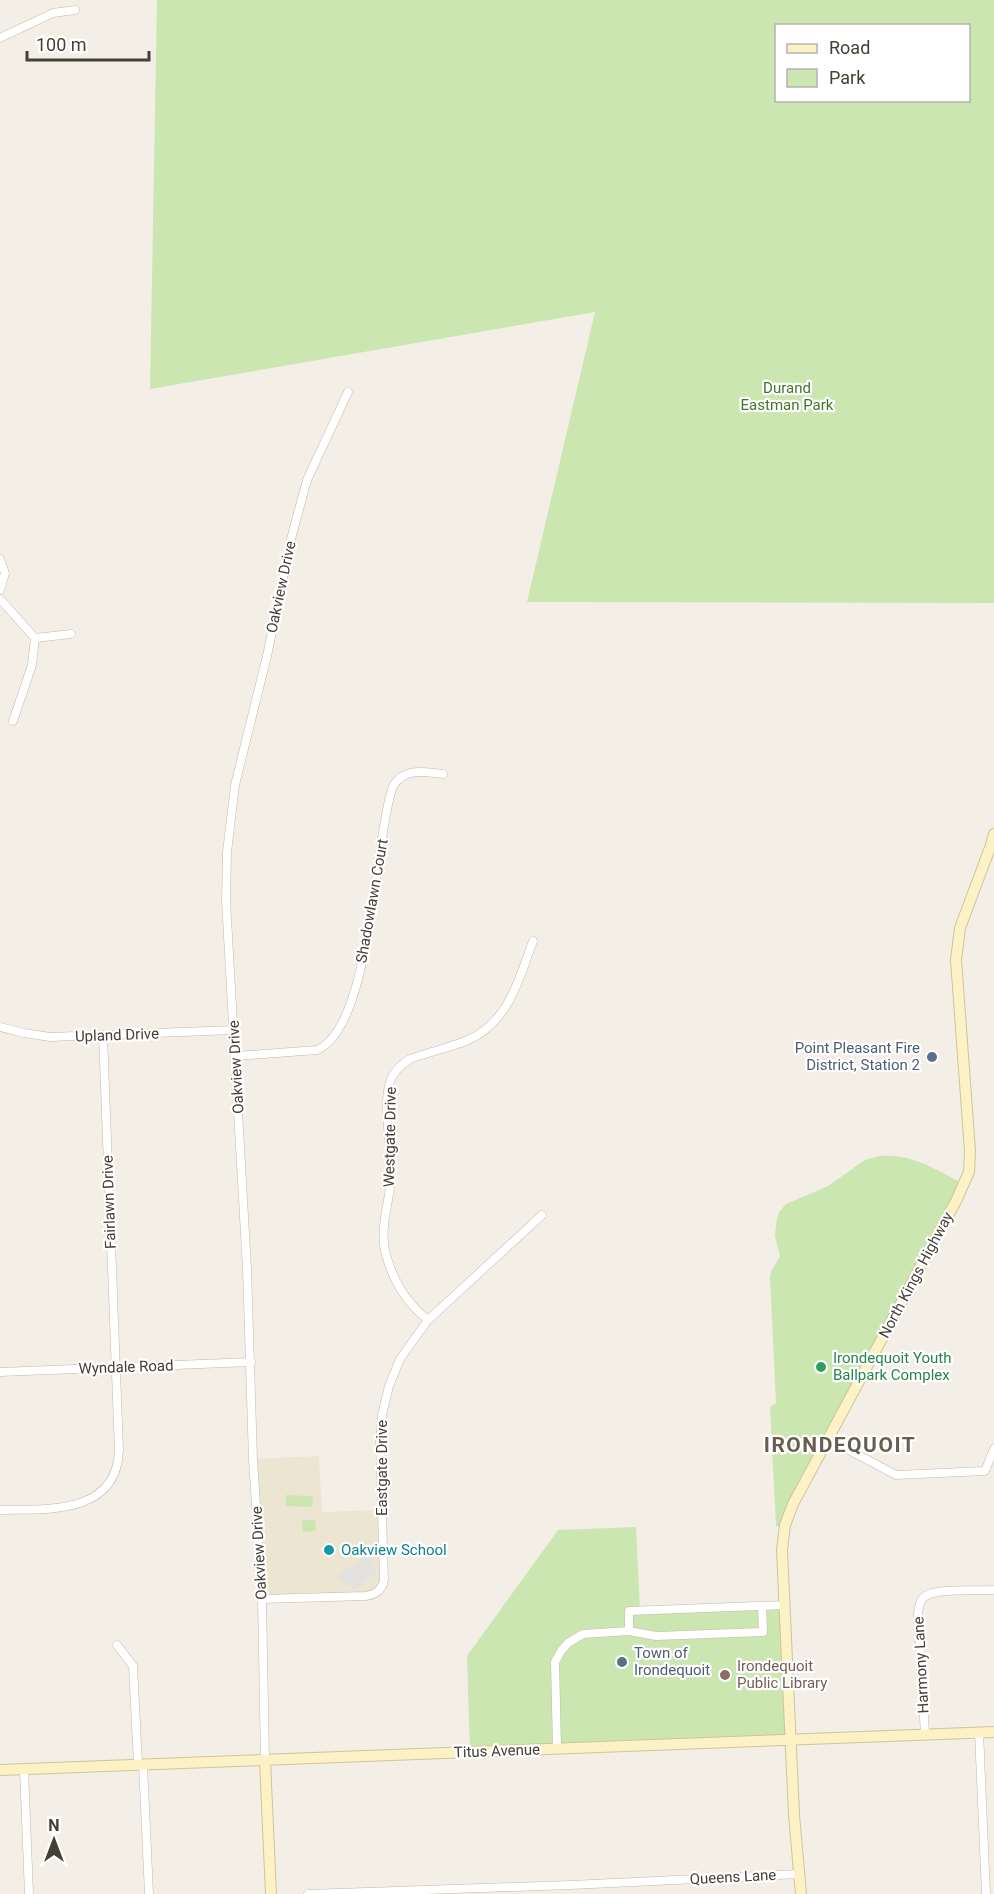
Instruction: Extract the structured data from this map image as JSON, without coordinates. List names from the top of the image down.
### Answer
{
  "streets": {
    "main road": ["North Kings Highway", "Titus Avenue"],
    "street": [
      "Oakview Drive",
      "Shadowlawn Court",
      "Upland Drive",
      "Westgate Drive",
      "Fairlawn Drive",
      "Wyndale Road",
      "Eastgate Drive",
      "Harmony Lane",
      "Queens Lane"
    ]
  },
  "crossings": [
    ["Oakview Drive", "Shadowlawn Court"],
    ["Oakview Drive", "Upland Drive"],
    ["Oakview Drive", "Wyndale Road"],
    ["Oakview Drive", "Eastgate Drive"],
    ["Oakview Drive", "Titus Avenue"],
    ["Upland Drive", "Fairlawn Drive"],
    ["Westgate Drive", "Eastgate Drive"],
    ["Fairlawn Drive", "Wyndale Road"],
    ["North Kings Highway", "Titus Avenue"],
    ["North Kings Highway", "Queens Lane"],
    ["Harmony Lane", "Titus Avenue"]
  ],
  "districts": ["IRONDEQUOIT"],
  "parks": ["Durand Eastman Park"],
  "places": [
    "Point Pleasant Fire District, Station 2",
    "Irondequoit Youth Ballpark Complex",
    "Oakview School",
    "Town of Irondequoit",
    "Irondequoit Public Library"
  ],
  "legend": ["Road", "Park"],
  "scale_bar": "100 m",
  "north": "top"
}
